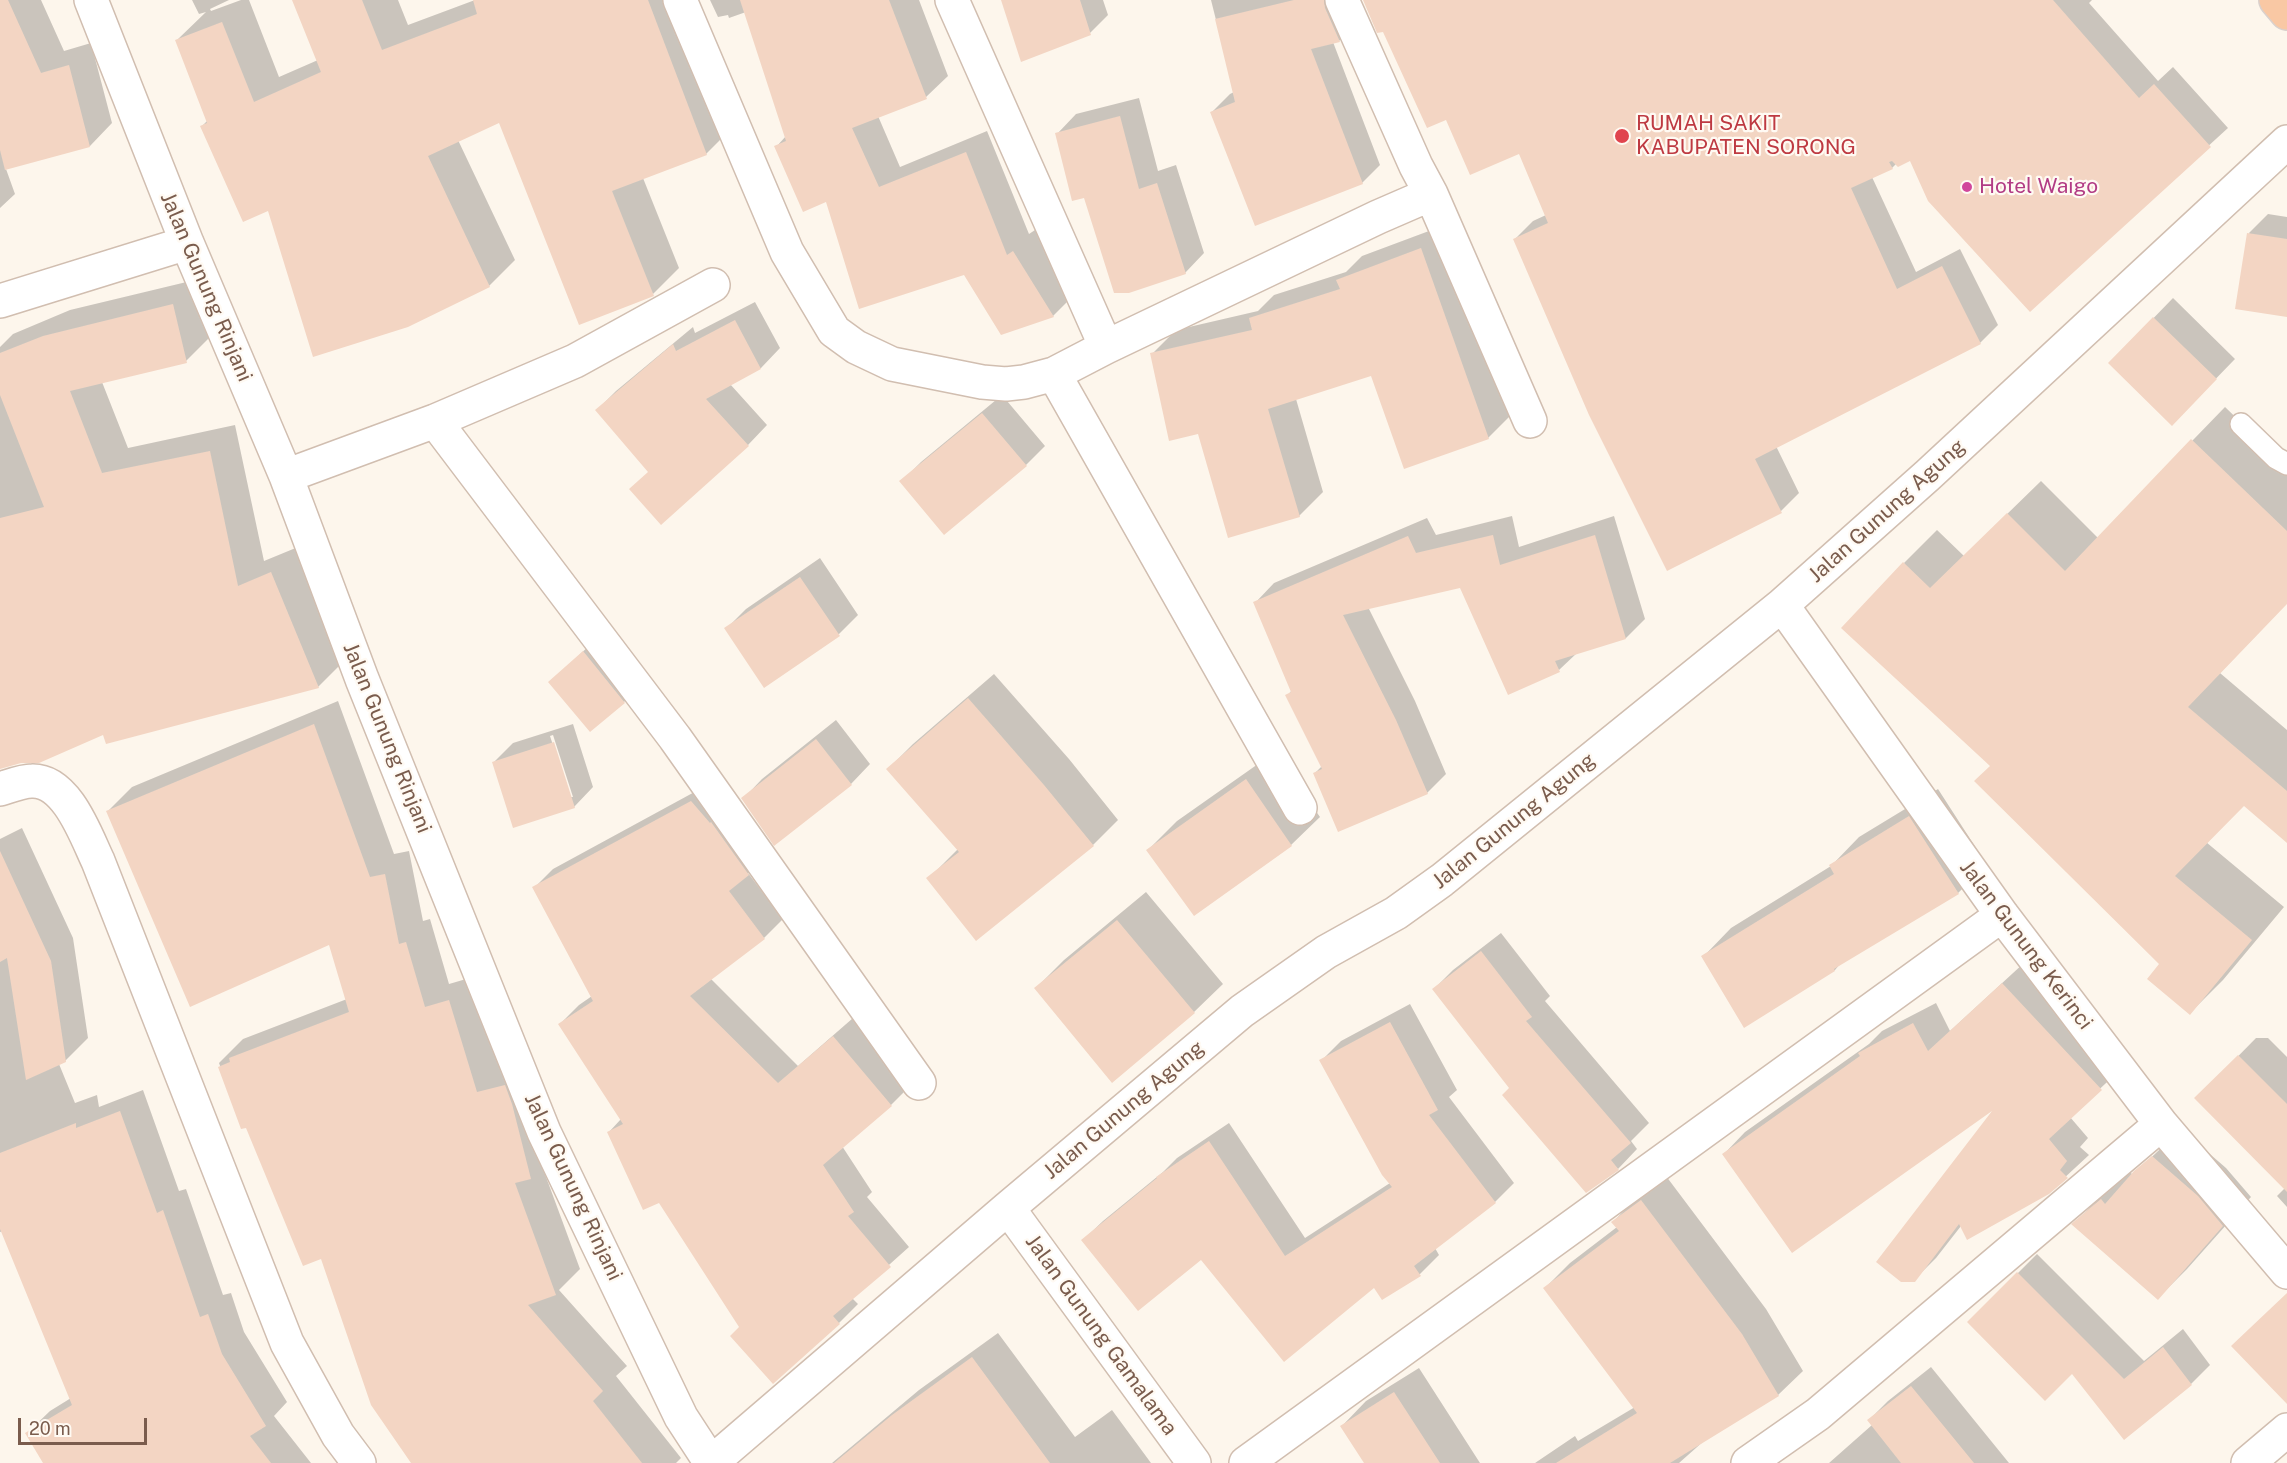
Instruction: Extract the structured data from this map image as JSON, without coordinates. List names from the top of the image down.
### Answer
{
  "streets": {
    "street": [
      "Jalan Gunung Rinjani",
      "Jalan Gunung Agung",
      "Jalan Gunung Kerinci",
      "Jalan Gunung Gamalama"
    ]
  },
  "crossings": [
    ["Jalan Gunung Rinjani", "Jalan Gunung Agung"],
    ["Jalan Gunung Agung", "Jalan Gunung Kerinci"],
    ["Jalan Gunung Agung", "Jalan Gunung Gamalama"]
  ],
  "places": ["RUMAH SAKIT KABUPATEN SORONG", "Hotel Waigo"],
  "scale_bar": "20 m"
}
